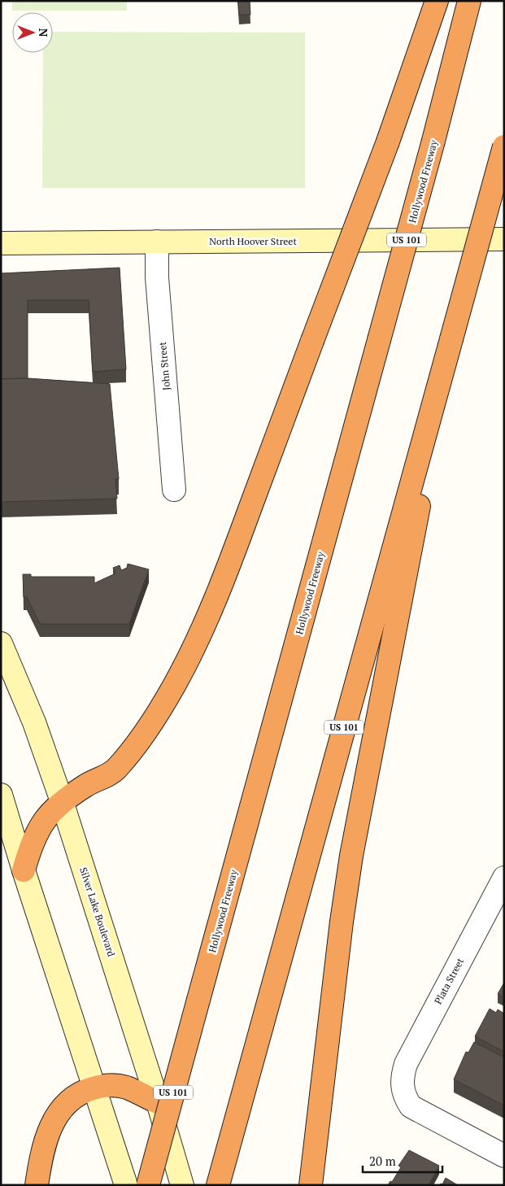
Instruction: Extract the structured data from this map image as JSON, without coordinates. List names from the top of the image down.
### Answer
{
  "streets": {
    "highway": ["Hollywood Freeway", "US 101"],
    "main road": ["North Hoover Street", "Silver Lake Boulevard"],
    "street": ["John Street", "Plata Street"]
  },
  "crossings": [
    ["North Hoover Street", "John Street"]
  ],
  "scale_bar": "20 m",
  "north": "right"
}
